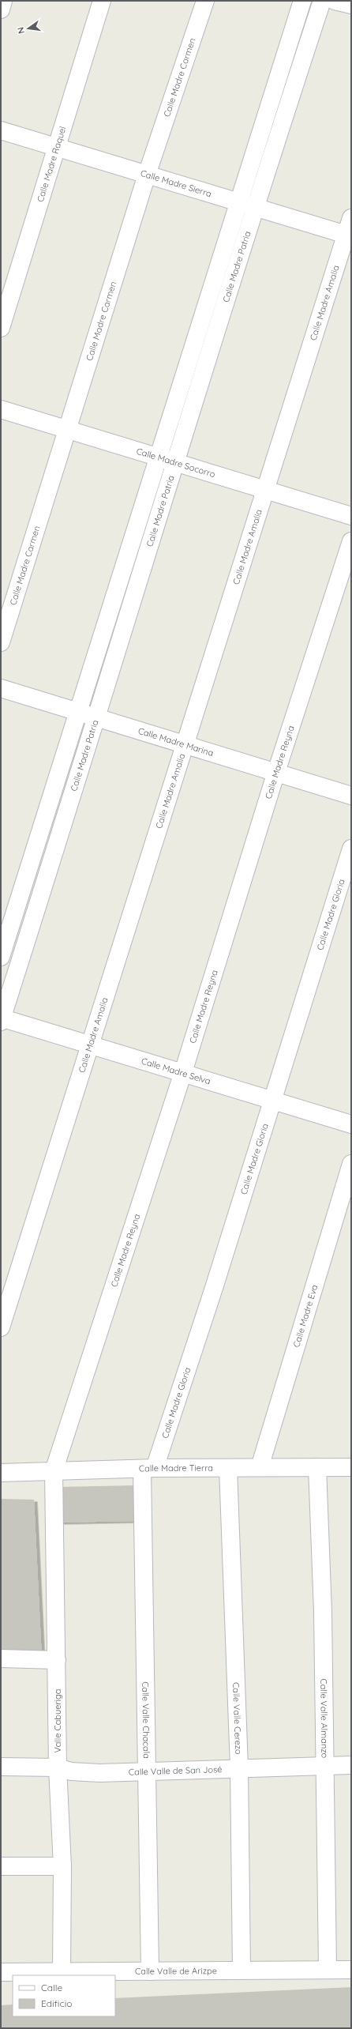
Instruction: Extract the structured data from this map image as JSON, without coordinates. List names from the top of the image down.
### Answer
{
  "streets": {
    "street": [
      "Calle Madre Carmen",
      "Calle Madre Raquel",
      "Calle Madre Sierra",
      "Calle Madre Patria",
      "Calle Madre Amalia",
      "Calle Madre Socorro",
      "Calle Madre Marina",
      "Calle Madre Reyna",
      "Calle Madre Gloria",
      "Calle Madre Selva",
      "Calle Madre Eva",
      "Calle Madre Tierra",
      "Calle Valle Almanzo",
      "Calle Valle Cerezo",
      "Calle Valle Chacala",
      "Valle Cabueriga",
      "Calle Valle de San José",
      "Calle Valle de Arizpe"
    ]
  },
  "crossings": [
    ["Calle Madre Carmen", "Calle Madre Sierra"],
    ["Calle Madre Carmen", "Calle Madre Socorro"],
    ["Calle Madre Raquel", "Calle Madre Sierra"],
    ["Calle Madre Sierra", "Calle Madre Patria"],
    ["Calle Madre Sierra", "Calle Madre Amalia"],
    ["Calle Madre Patria", "Calle Madre Socorro"],
    ["Calle Madre Patria", "Calle Madre Marina"],
    ["Calle Madre Patria", "Calle Madre Selva"],
    ["Calle Madre Amalia", "Calle Madre Socorro"],
    ["Calle Madre Amalia", "Calle Madre Marina"],
    ["Calle Madre Amalia", "Calle Madre Selva"],
    ["Calle Madre Marina", "Calle Madre Reyna"],
    ["Calle Madre Reyna", "Calle Madre Selva"],
    ["Calle Madre Reyna", "Calle Madre Tierra"],
    ["Calle Madre Reyna", "Valle Cabueriga"],
    ["Calle Madre Gloria", "Calle Madre Selva"],
    ["Calle Madre Gloria", "Calle Madre Tierra"],
    ["Calle Madre Gloria", "Calle Valle Chacala"],
    ["Calle Madre Eva", "Calle Madre Tierra"],
    ["Calle Madre Tierra", "Calle Valle Almanzo"],
    ["Calle Madre Tierra", "Calle Valle Cerezo"],
    ["Calle Madre Tierra", "Calle Valle Chacala"],
    ["Calle Madre Tierra", "Valle Cabueriga"],
    ["Calle Valle Almanzo", "Calle Valle de San José"],
    ["Calle Valle Almanzo", "Calle Valle de Arizpe"],
    ["Calle Valle Cerezo", "Calle Valle de San José"],
    ["Calle Valle Cerezo", "Calle Valle de Arizpe"],
    ["Calle Valle Chacala", "Calle Valle de San José"],
    ["Calle Valle Chacala", "Calle Valle de Arizpe"],
    ["Valle Cabueriga", "Calle Valle de San José"],
    ["Valle Cabueriga", "Calle Valle de Arizpe"]
  ],
  "legend": ["Calle", "Edificio"],
  "north": "left"
}
